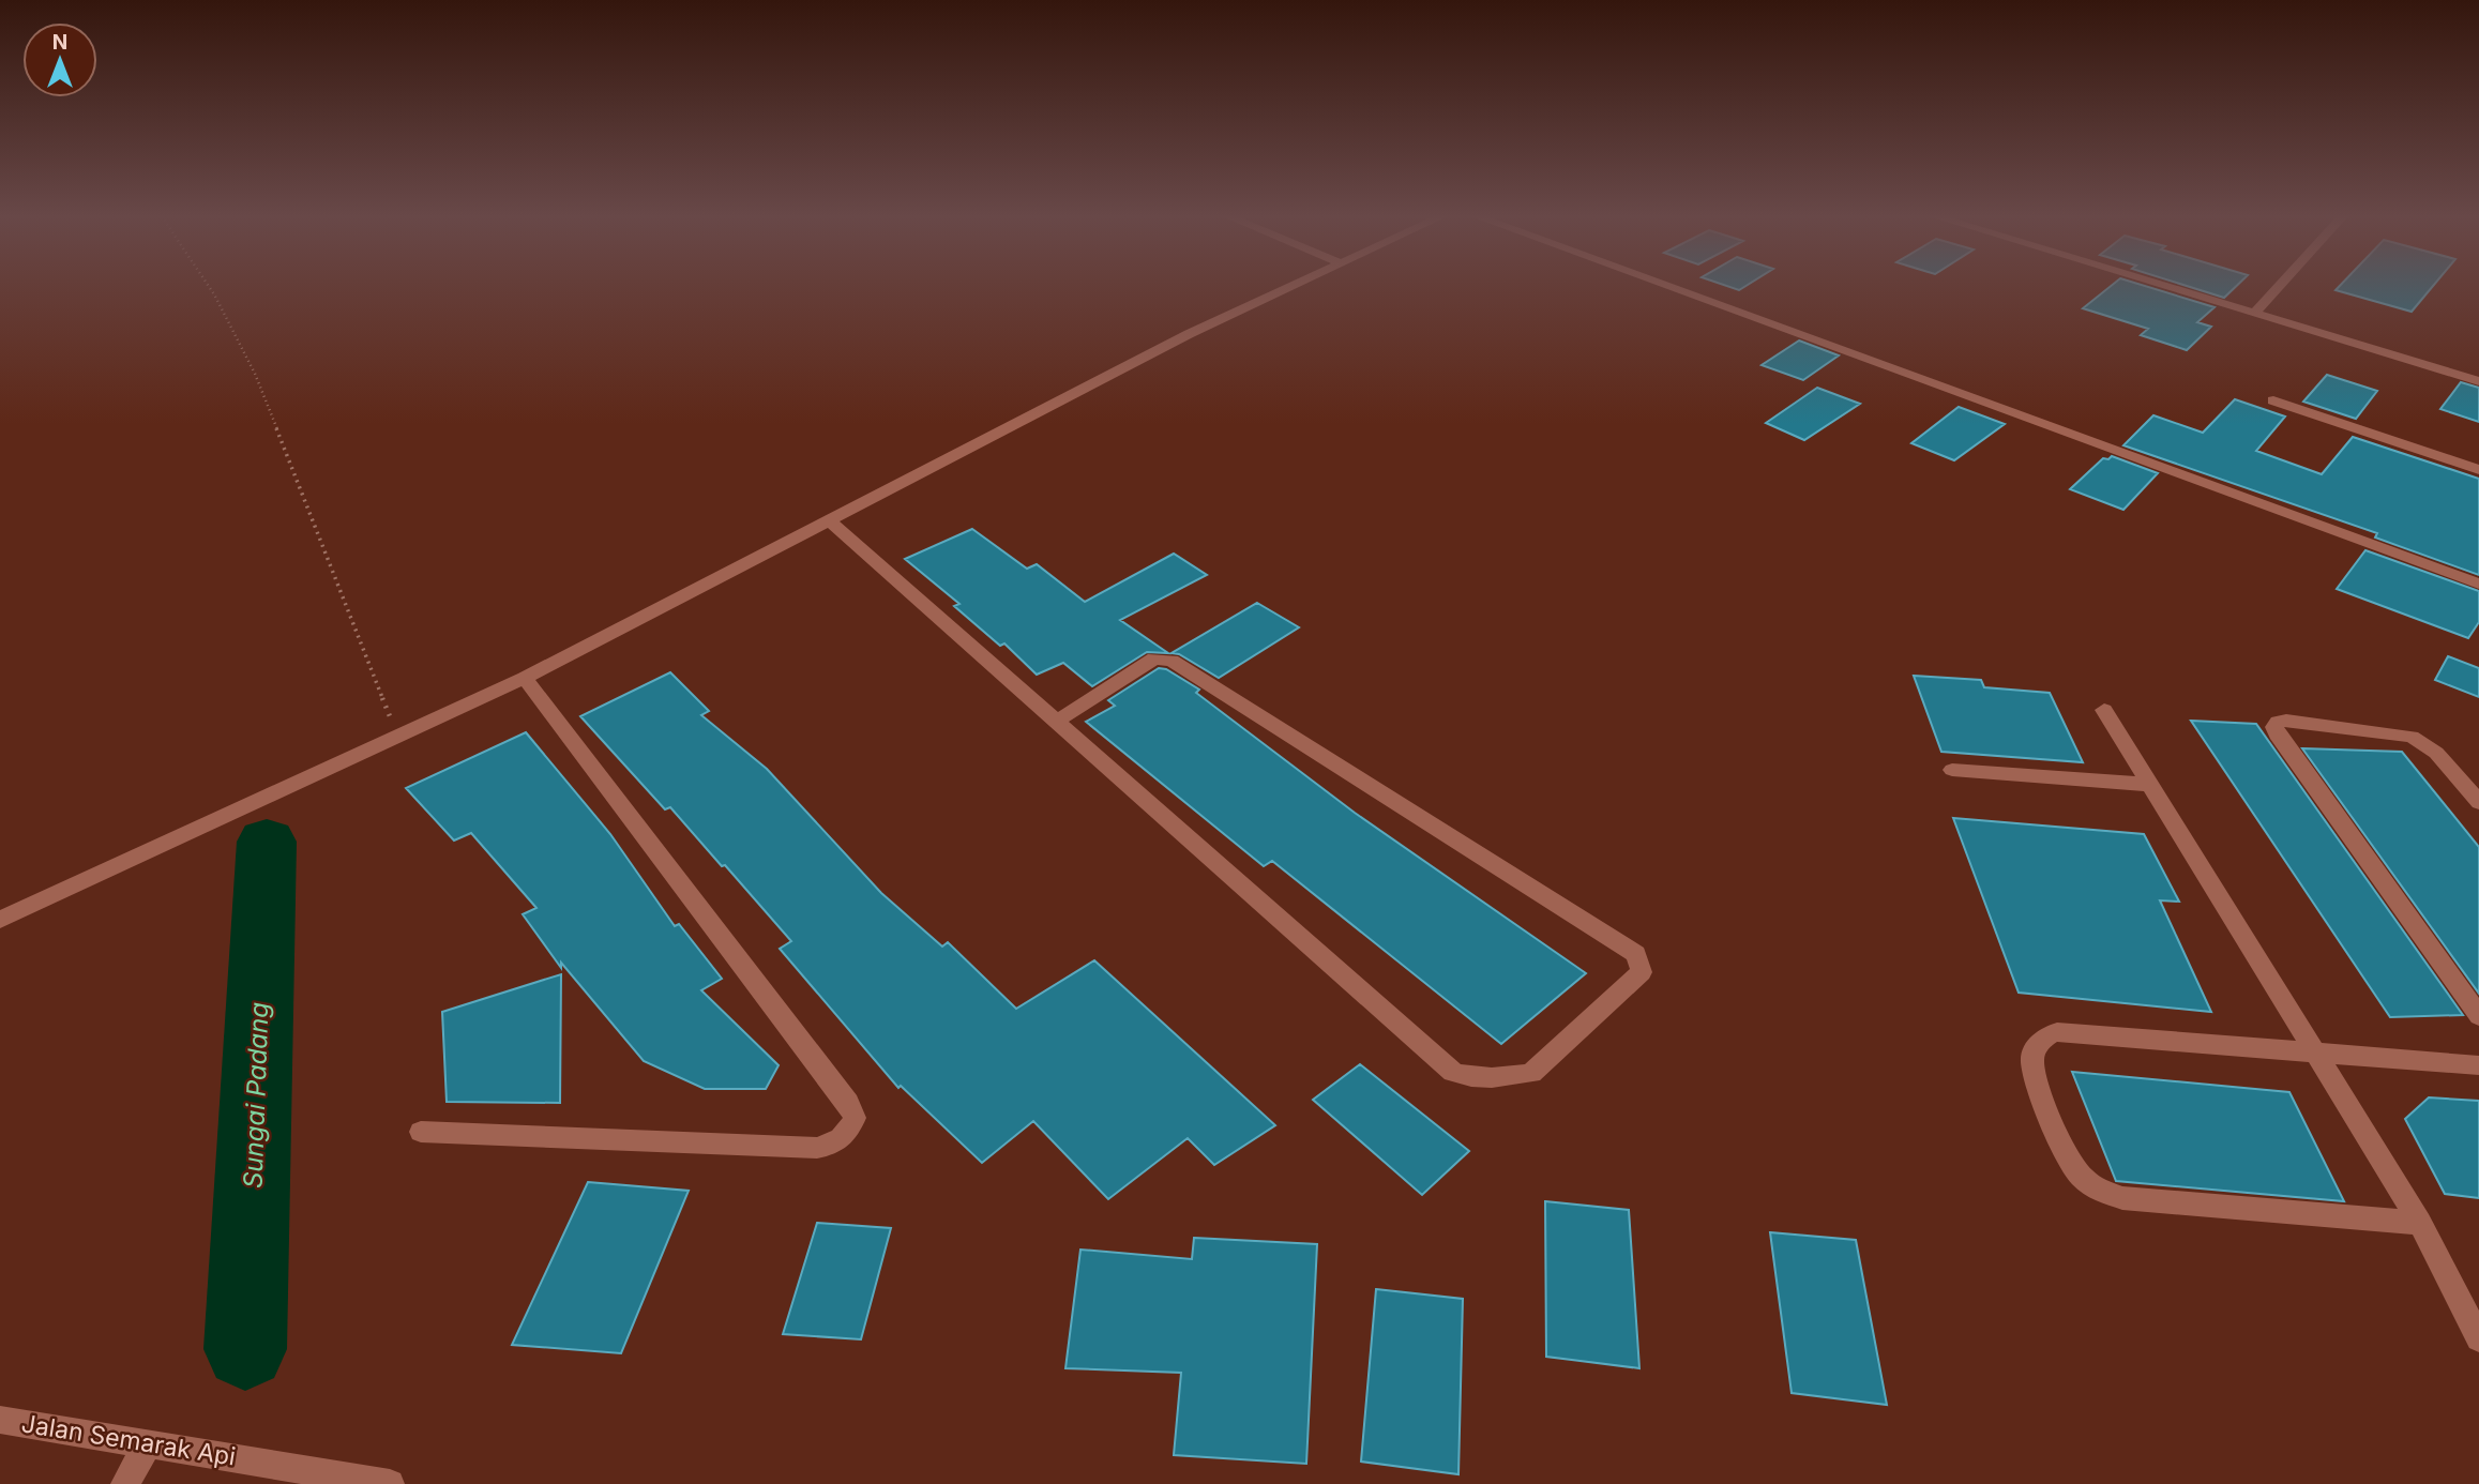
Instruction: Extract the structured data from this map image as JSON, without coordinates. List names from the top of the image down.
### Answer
{
  "streets": {
    "street": ["Jalan Semarak Api"]
  },
  "water": ["Sungai Padang"],
  "north": "top"
}
